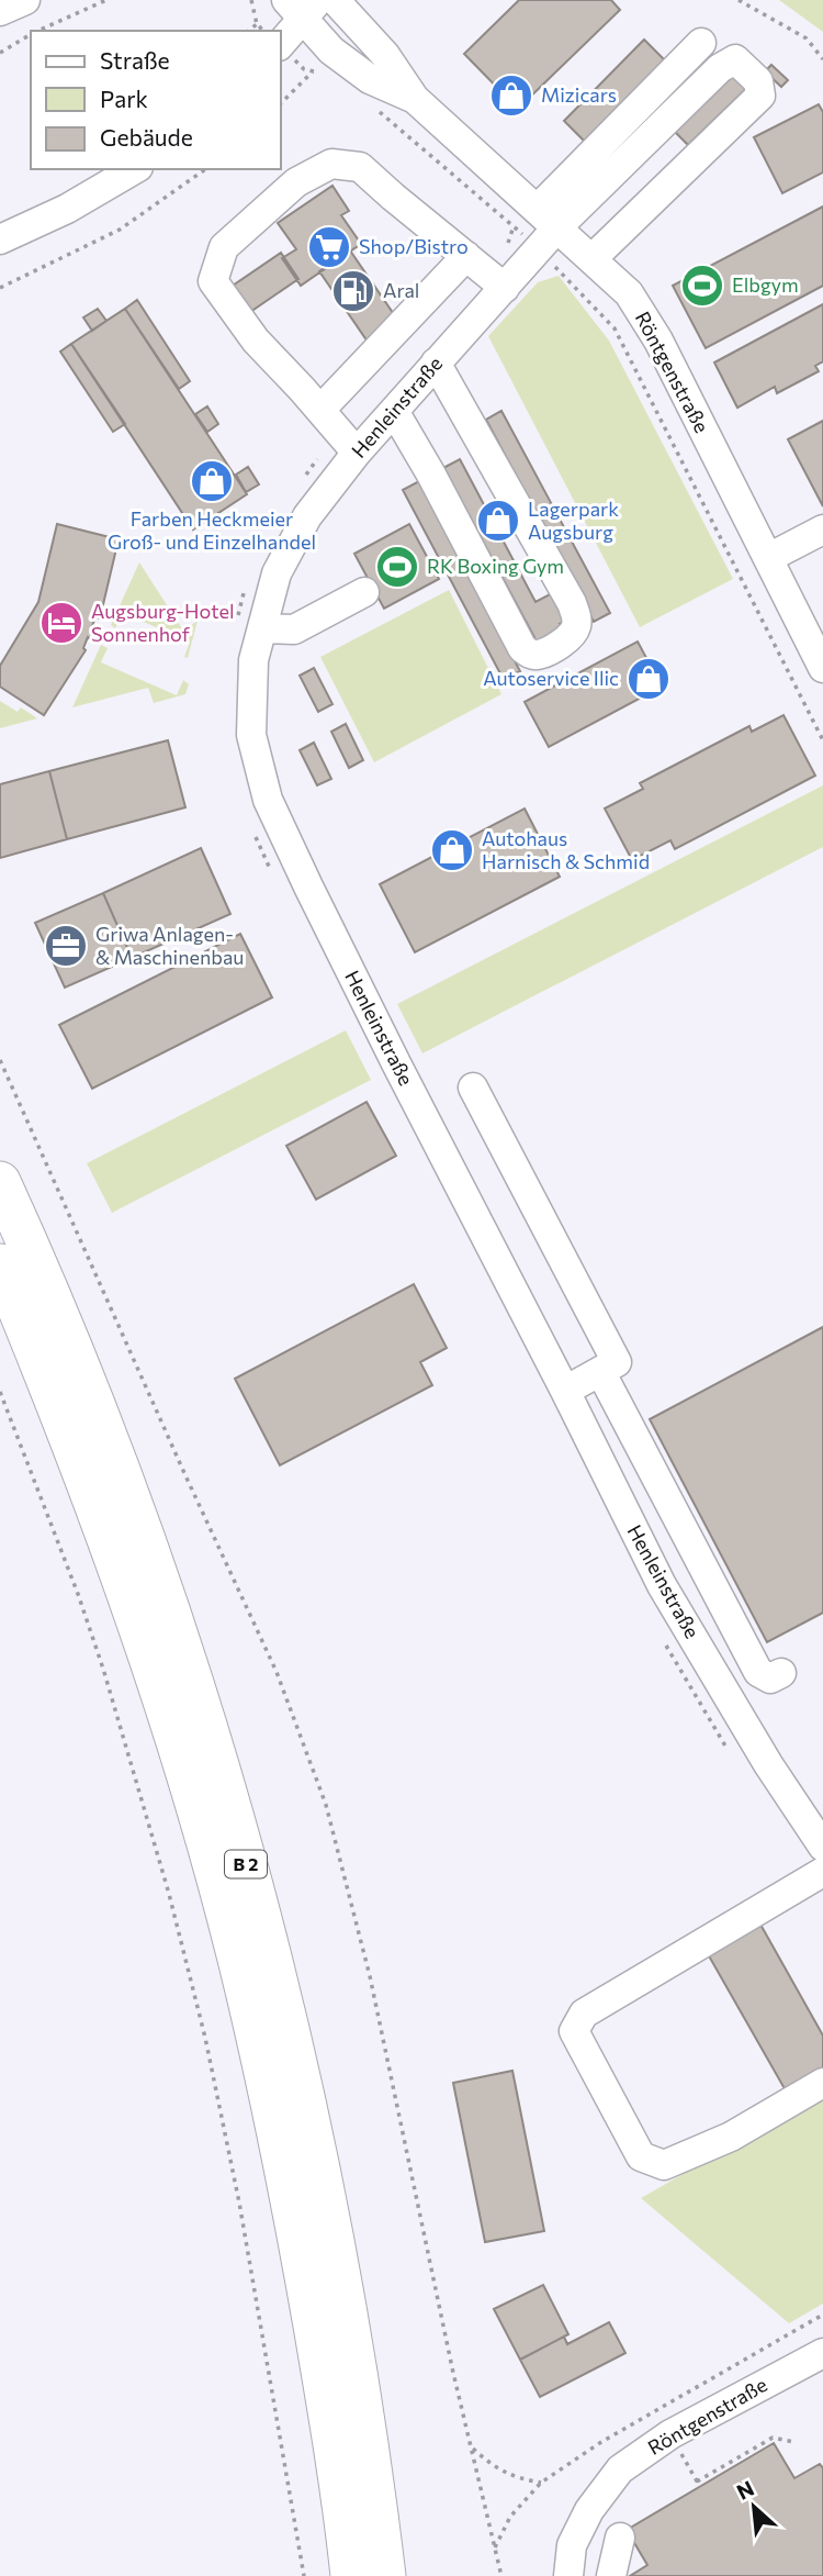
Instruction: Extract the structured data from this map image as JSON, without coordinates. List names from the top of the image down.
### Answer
{
  "streets": {
    "highway": ["B 2"],
    "street": ["Röntgenstraße", "Henleinstraße"]
  },
  "crossings": [
    ["Röntgenstraße", "Henleinstraße"]
  ],
  "places": {
    "shop": [
      "Mizicars",
      "Farben Heckmeier Groß- und Einzelhandel",
      "Lagerpark Augsburg",
      "Autoservice Ilic",
      "Autohaus Harnisch & Schmid"
    ],
    "supermarket": ["Shop/Bistro"],
    "sports": ["Elbgym", "RK Boxing Gym"],
    "fuel station": ["Aral"],
    "hotel": ["Augsburg-Hotel Sonnenhof"],
    "office": ["Griwa Anlagen- & Maschinenbau"]
  },
  "legend": ["Straße", "Park", "Gebäude"],
  "north": "top left"
}
